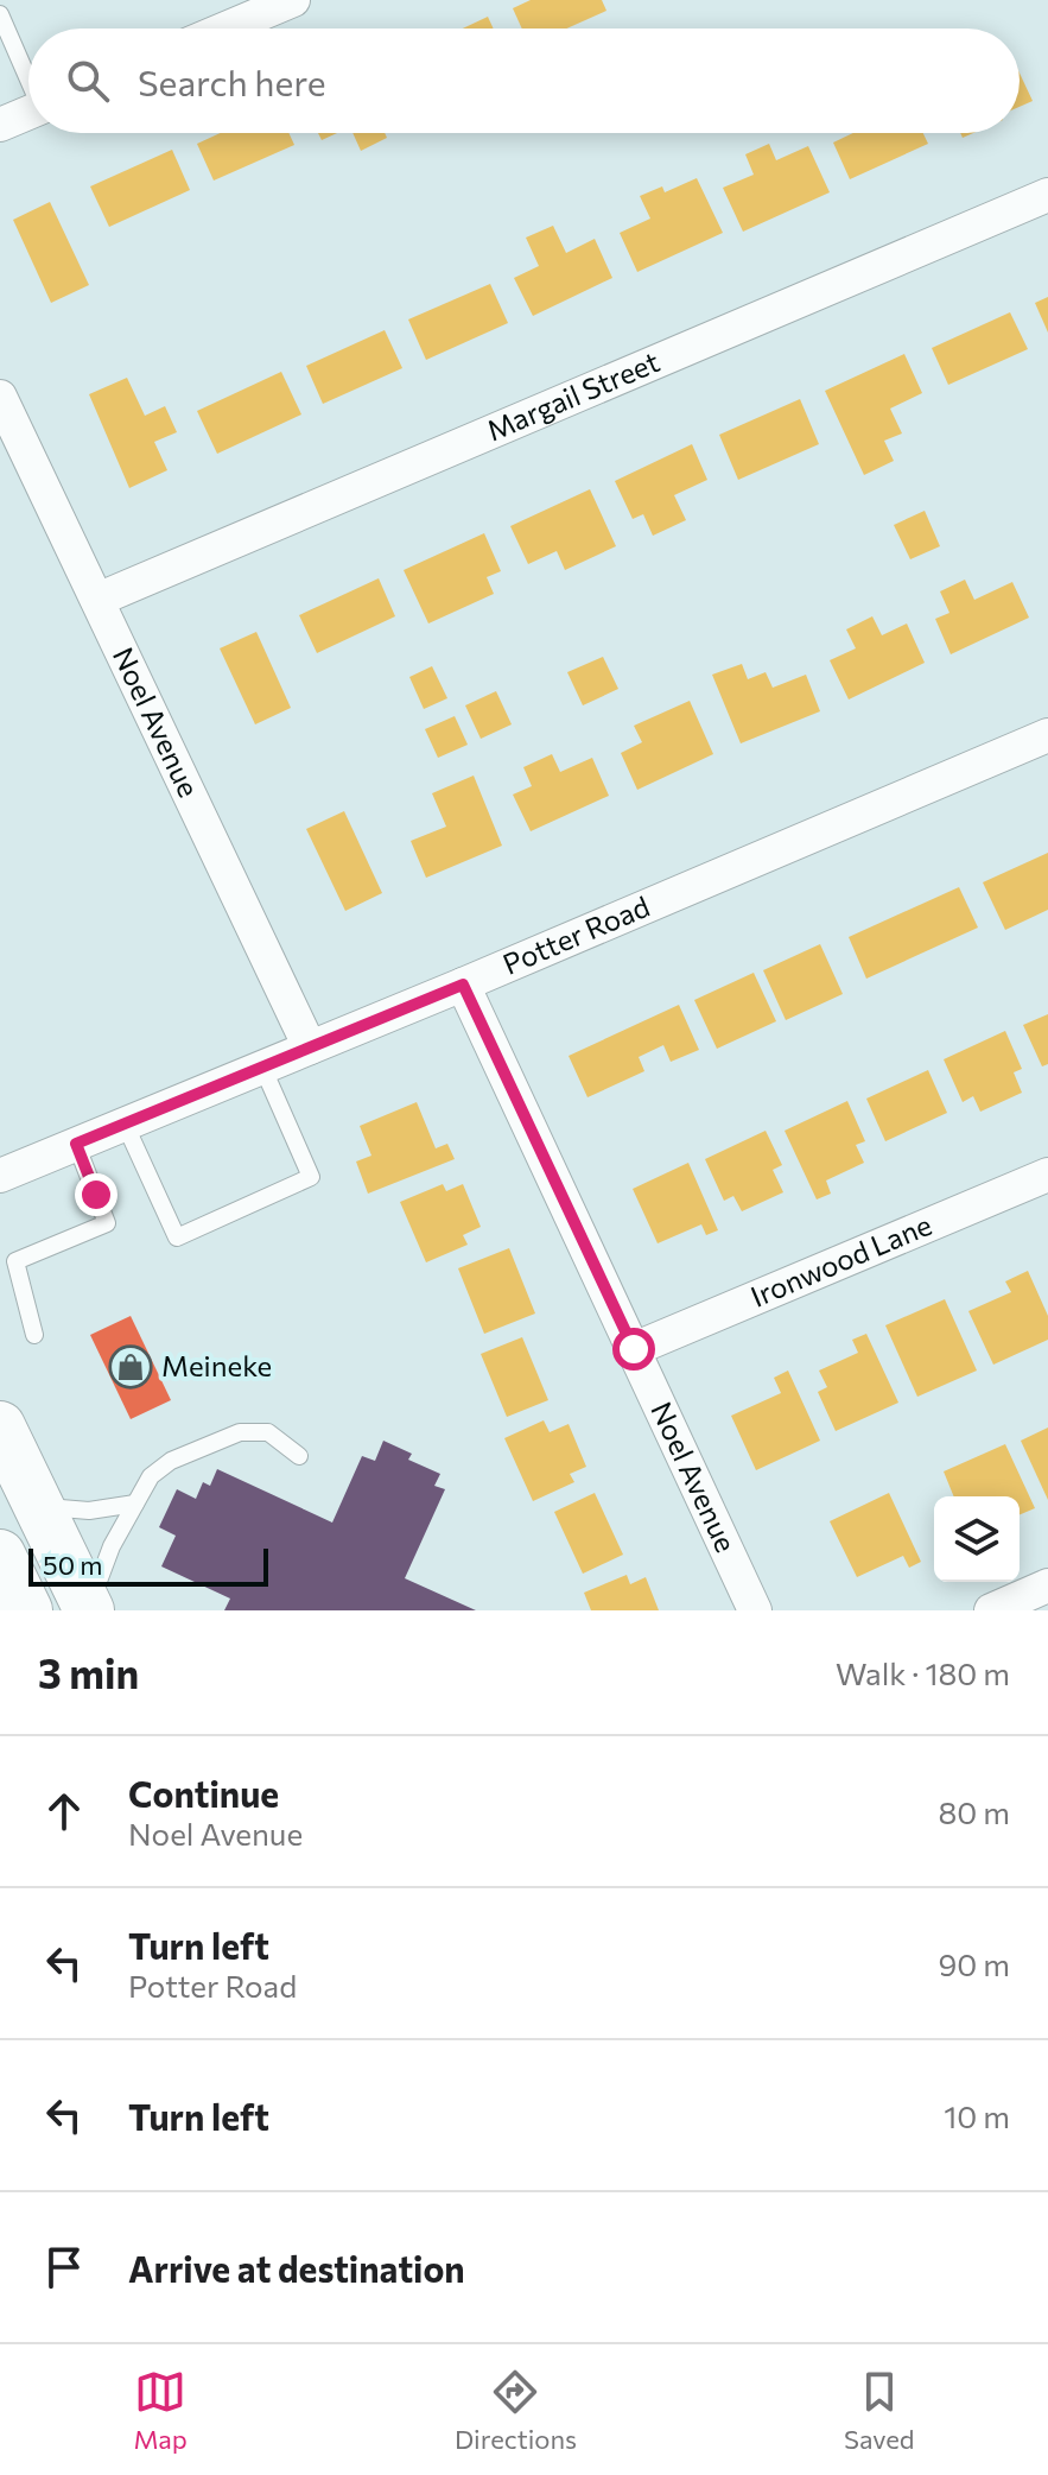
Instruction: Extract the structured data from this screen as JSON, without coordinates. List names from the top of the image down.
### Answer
{
  "streets": {
    "street": [
      "Margail Street",
      "Noel Avenue",
      "Potter Road",
      "Ironwood Lane"
    ]
  },
  "crossings": [
    ["Margail Street", "Noel Avenue"],
    ["Noel Avenue", "Potter Road"],
    ["Noel Avenue", "Ironwood Lane"]
  ],
  "places": {
    "shop": ["Meineke"]
  },
  "scale_bar": "50 m",
  "page": {
    "search": "Search here",
    "scale": "50 m",
    "heading": ["3 min", "Walk · 180 m"],
    "list": [
      ["Continue", "Noel Avenue", "80 m"],
      ["Turn left", "Potter Road", "90 m"],
      ["Turn left", "10 m"],
      "Arrive at destination"
    ],
    "nav": ["Map", "Directions", "Saved"]
  }
}
